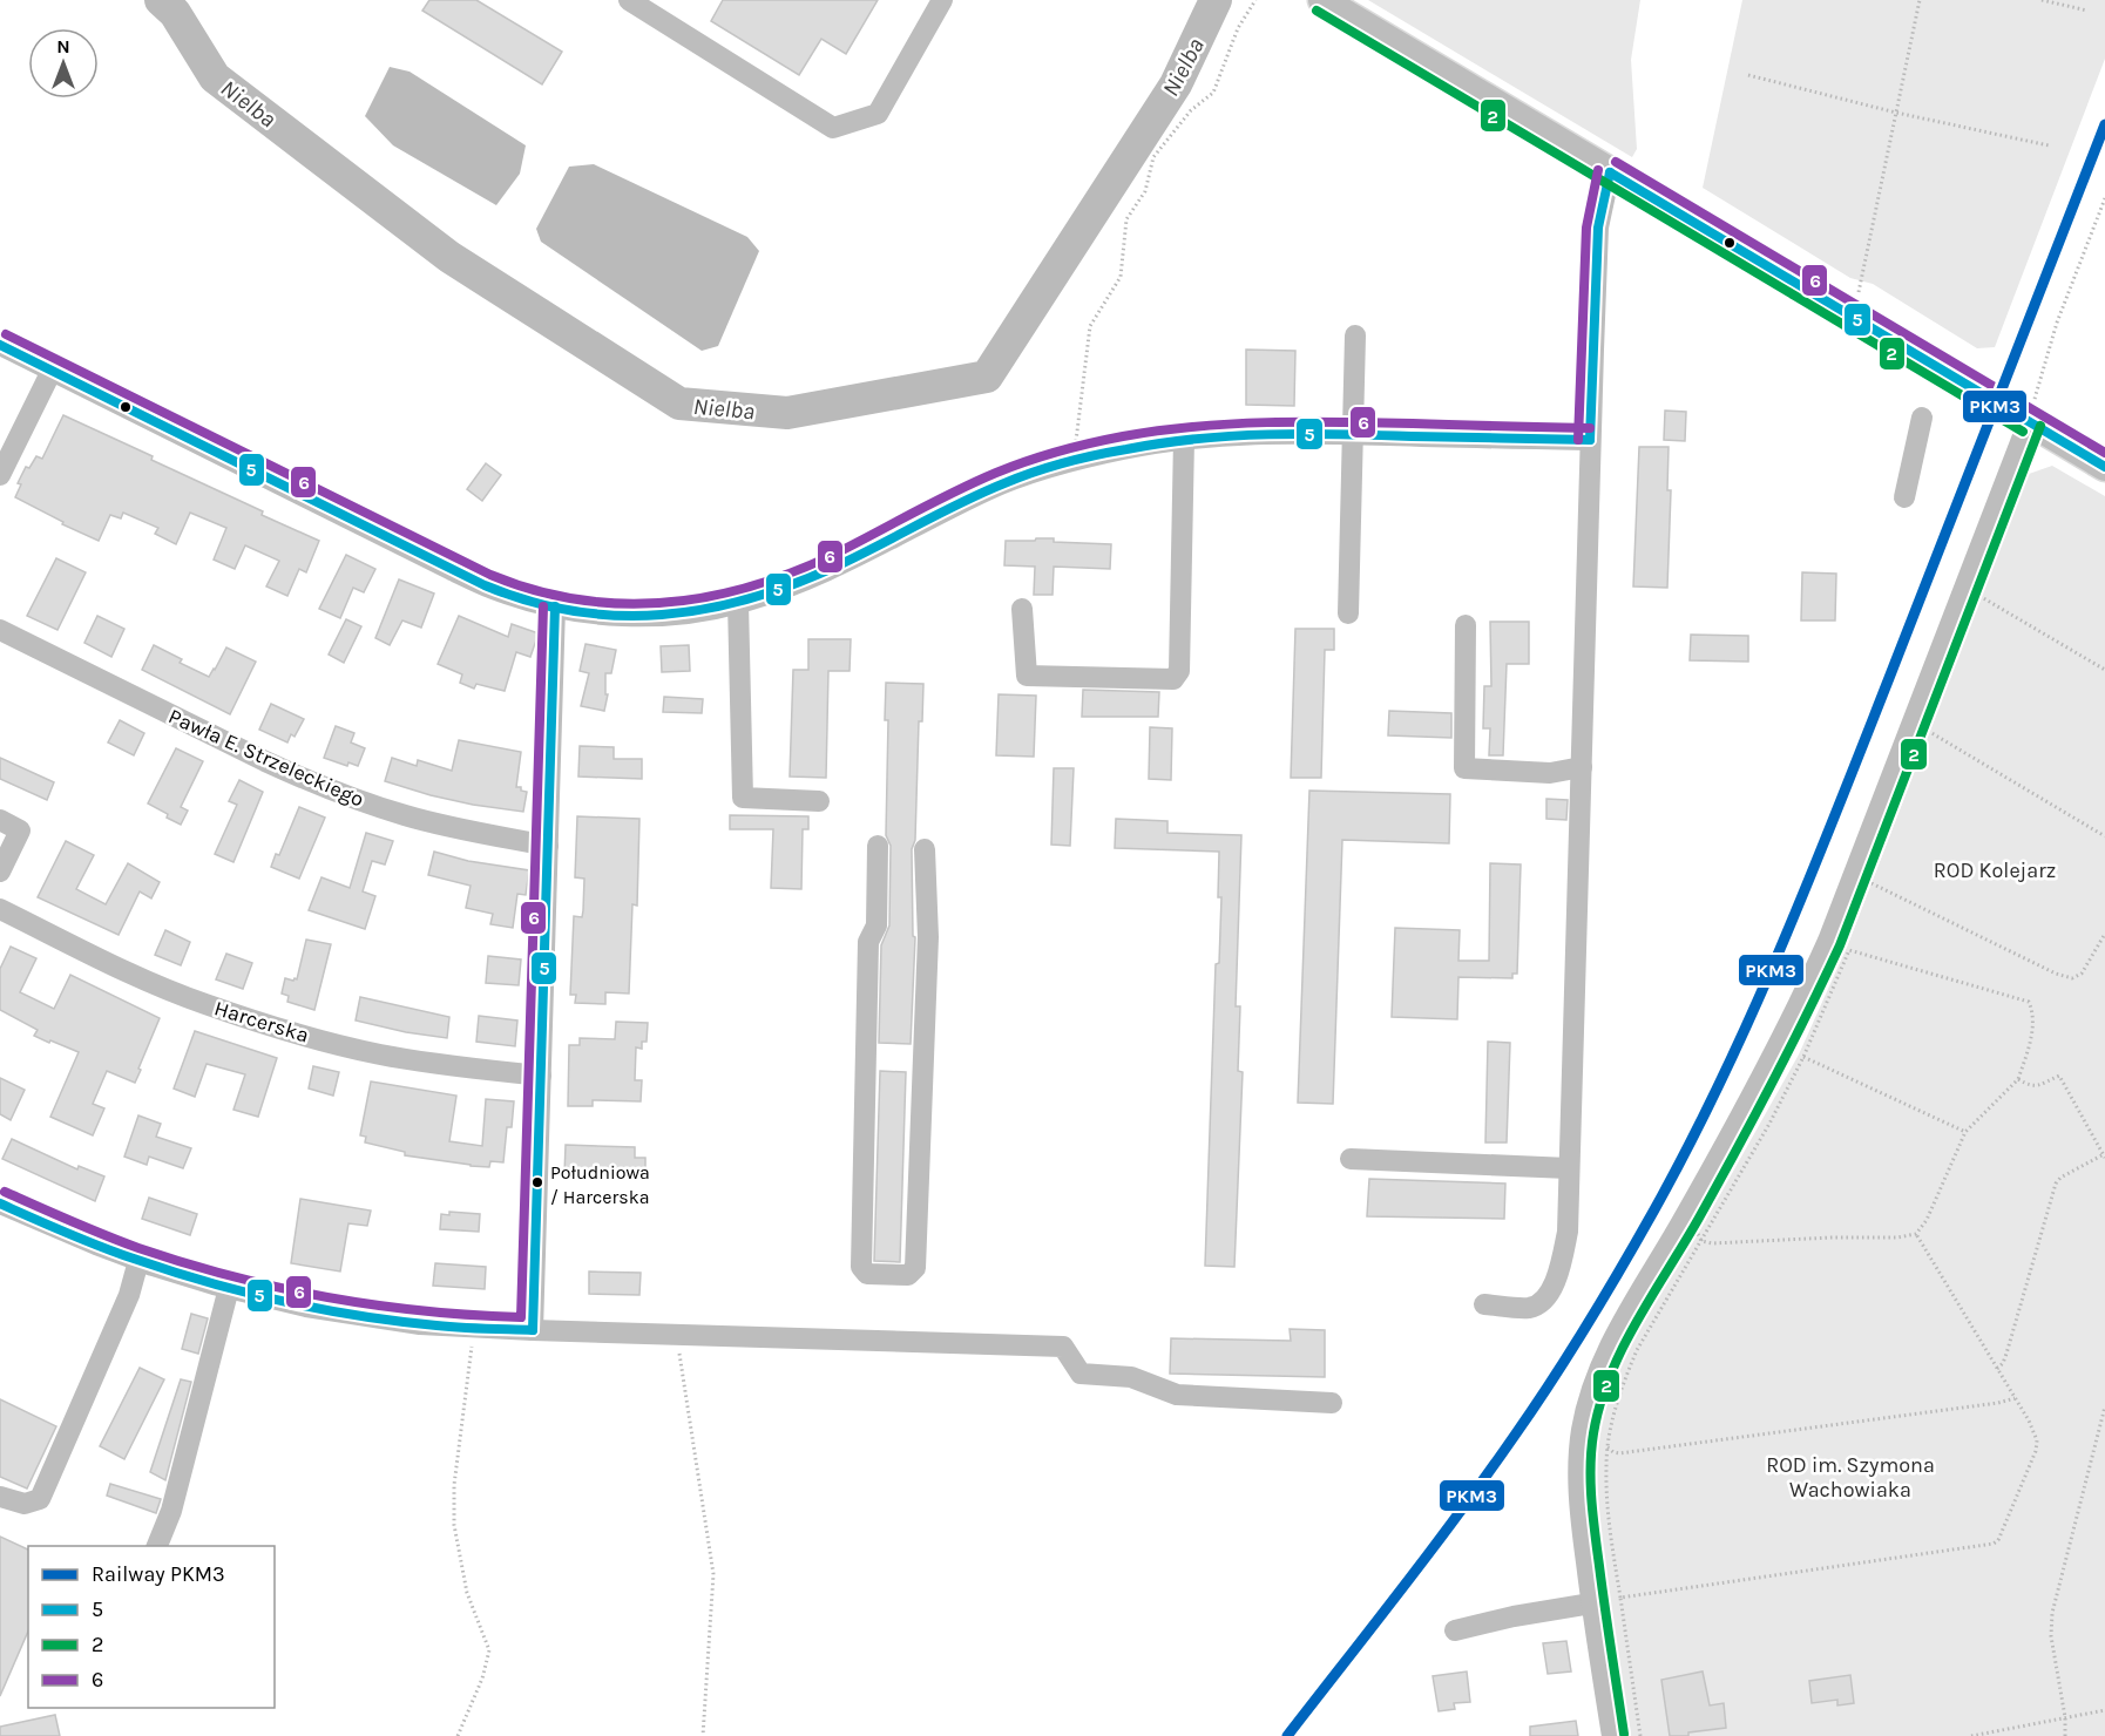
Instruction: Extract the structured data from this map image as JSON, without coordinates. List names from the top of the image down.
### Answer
{
  "streets": {
    "street": ["Pawła E. Strzeleckiego", "Harcerska"]
  },
  "water": ["Nielba"],
  "parks": ["ROD Kolejarz", "ROD im. Szymona Wachowiaka"],
  "places": ["Południowa / Harcerska"],
  "lines": [
    "transit line 2",
    "rail line PKM3",
    "transit line 6",
    "transit line 5"
  ],
  "legend": [
    "Railway PKM3",
    "5",
    "2",
    "6"
  ],
  "north": "top"
}
